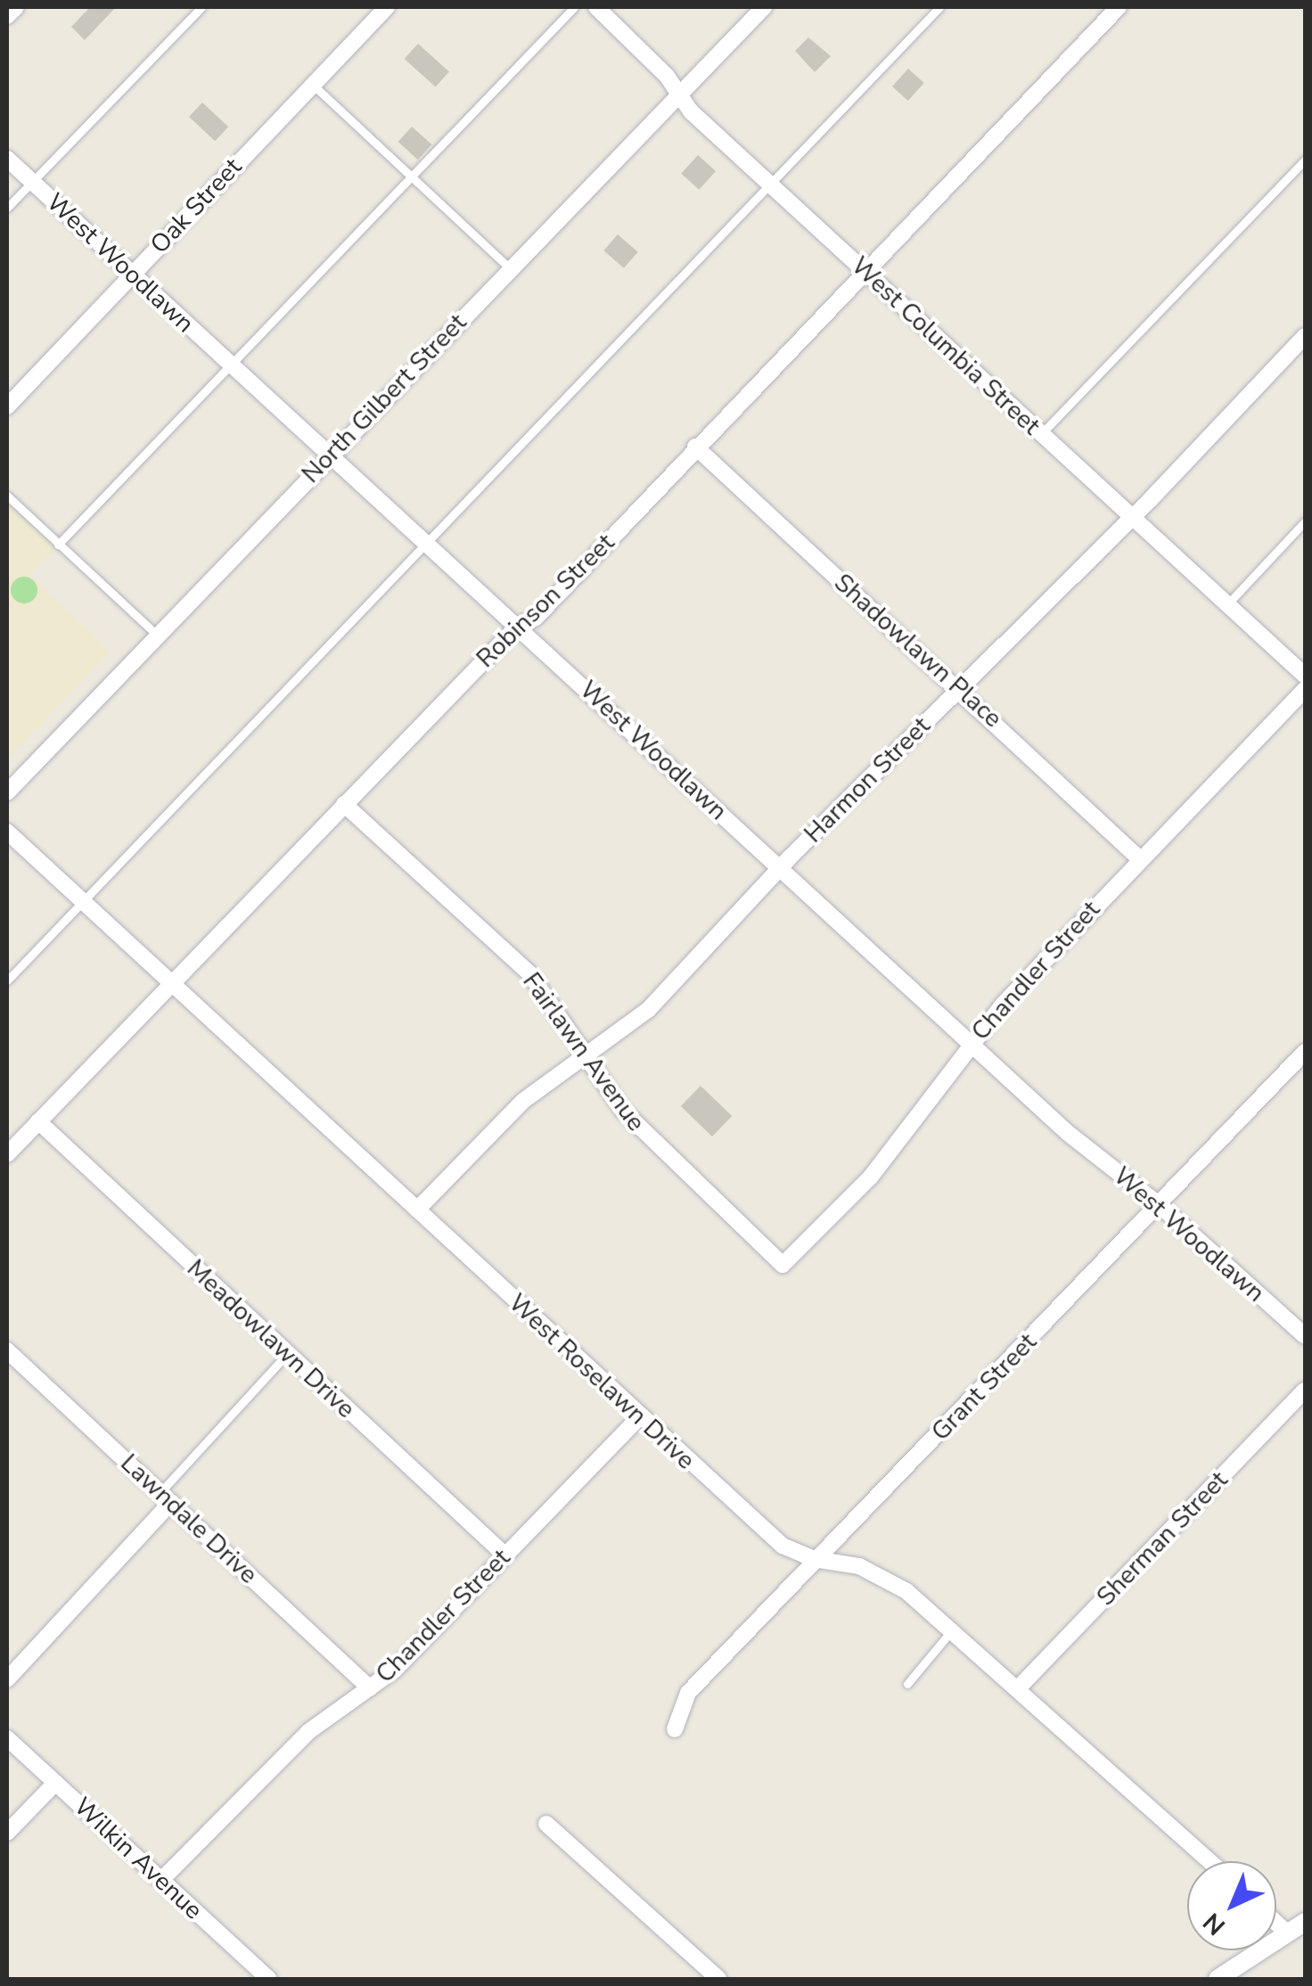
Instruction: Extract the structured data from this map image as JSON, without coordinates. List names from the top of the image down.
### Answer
{
  "streets": {
    "street": [
      "Oak Street",
      "West Woodlawn",
      "West Columbia Street",
      "North Gilbert Street",
      "Robinson Street",
      "Shadowlawn Place",
      "Harmon Street",
      "Chandler Street",
      "Fairlawn Avenue",
      "Meadowlawn Drive",
      "West Roselawn Drive",
      "Grant Street",
      "Lawndale Drive",
      "Sherman Street",
      "Wilkin Avenue"
    ]
  },
  "crossings": [
    ["Oak Street", "West Woodlawn"],
    ["West Woodlawn", "North Gilbert Street"],
    ["West Woodlawn", "Robinson Street"],
    ["West Woodlawn", "Harmon Street"],
    ["West Woodlawn", "Chandler Street"],
    ["West Woodlawn", "Grant Street"],
    ["West Columbia Street", "North Gilbert Street"],
    ["West Columbia Street", "Robinson Street"],
    ["West Columbia Street", "Harmon Street"],
    ["Robinson Street", "Shadowlawn Place"],
    ["Robinson Street", "Fairlawn Avenue"],
    ["Robinson Street", "Meadowlawn Drive"],
    ["Robinson Street", "West Roselawn Drive"],
    ["Shadowlawn Place", "Harmon Street"],
    ["Shadowlawn Place", "Chandler Street"],
    ["Harmon Street", "Fairlawn Avenue"],
    ["Harmon Street", "West Roselawn Drive"],
    ["Chandler Street", "Fairlawn Avenue"],
    ["Chandler Street", "Meadowlawn Drive"],
    ["Chandler Street", "West Roselawn Drive"],
    ["Chandler Street", "Lawndale Drive"],
    ["Chandler Street", "Wilkin Avenue"],
    ["West Roselawn Drive", "Grant Street"],
    ["West Roselawn Drive", "Sherman Street"]
  ],
  "north": "bottom left"
}
